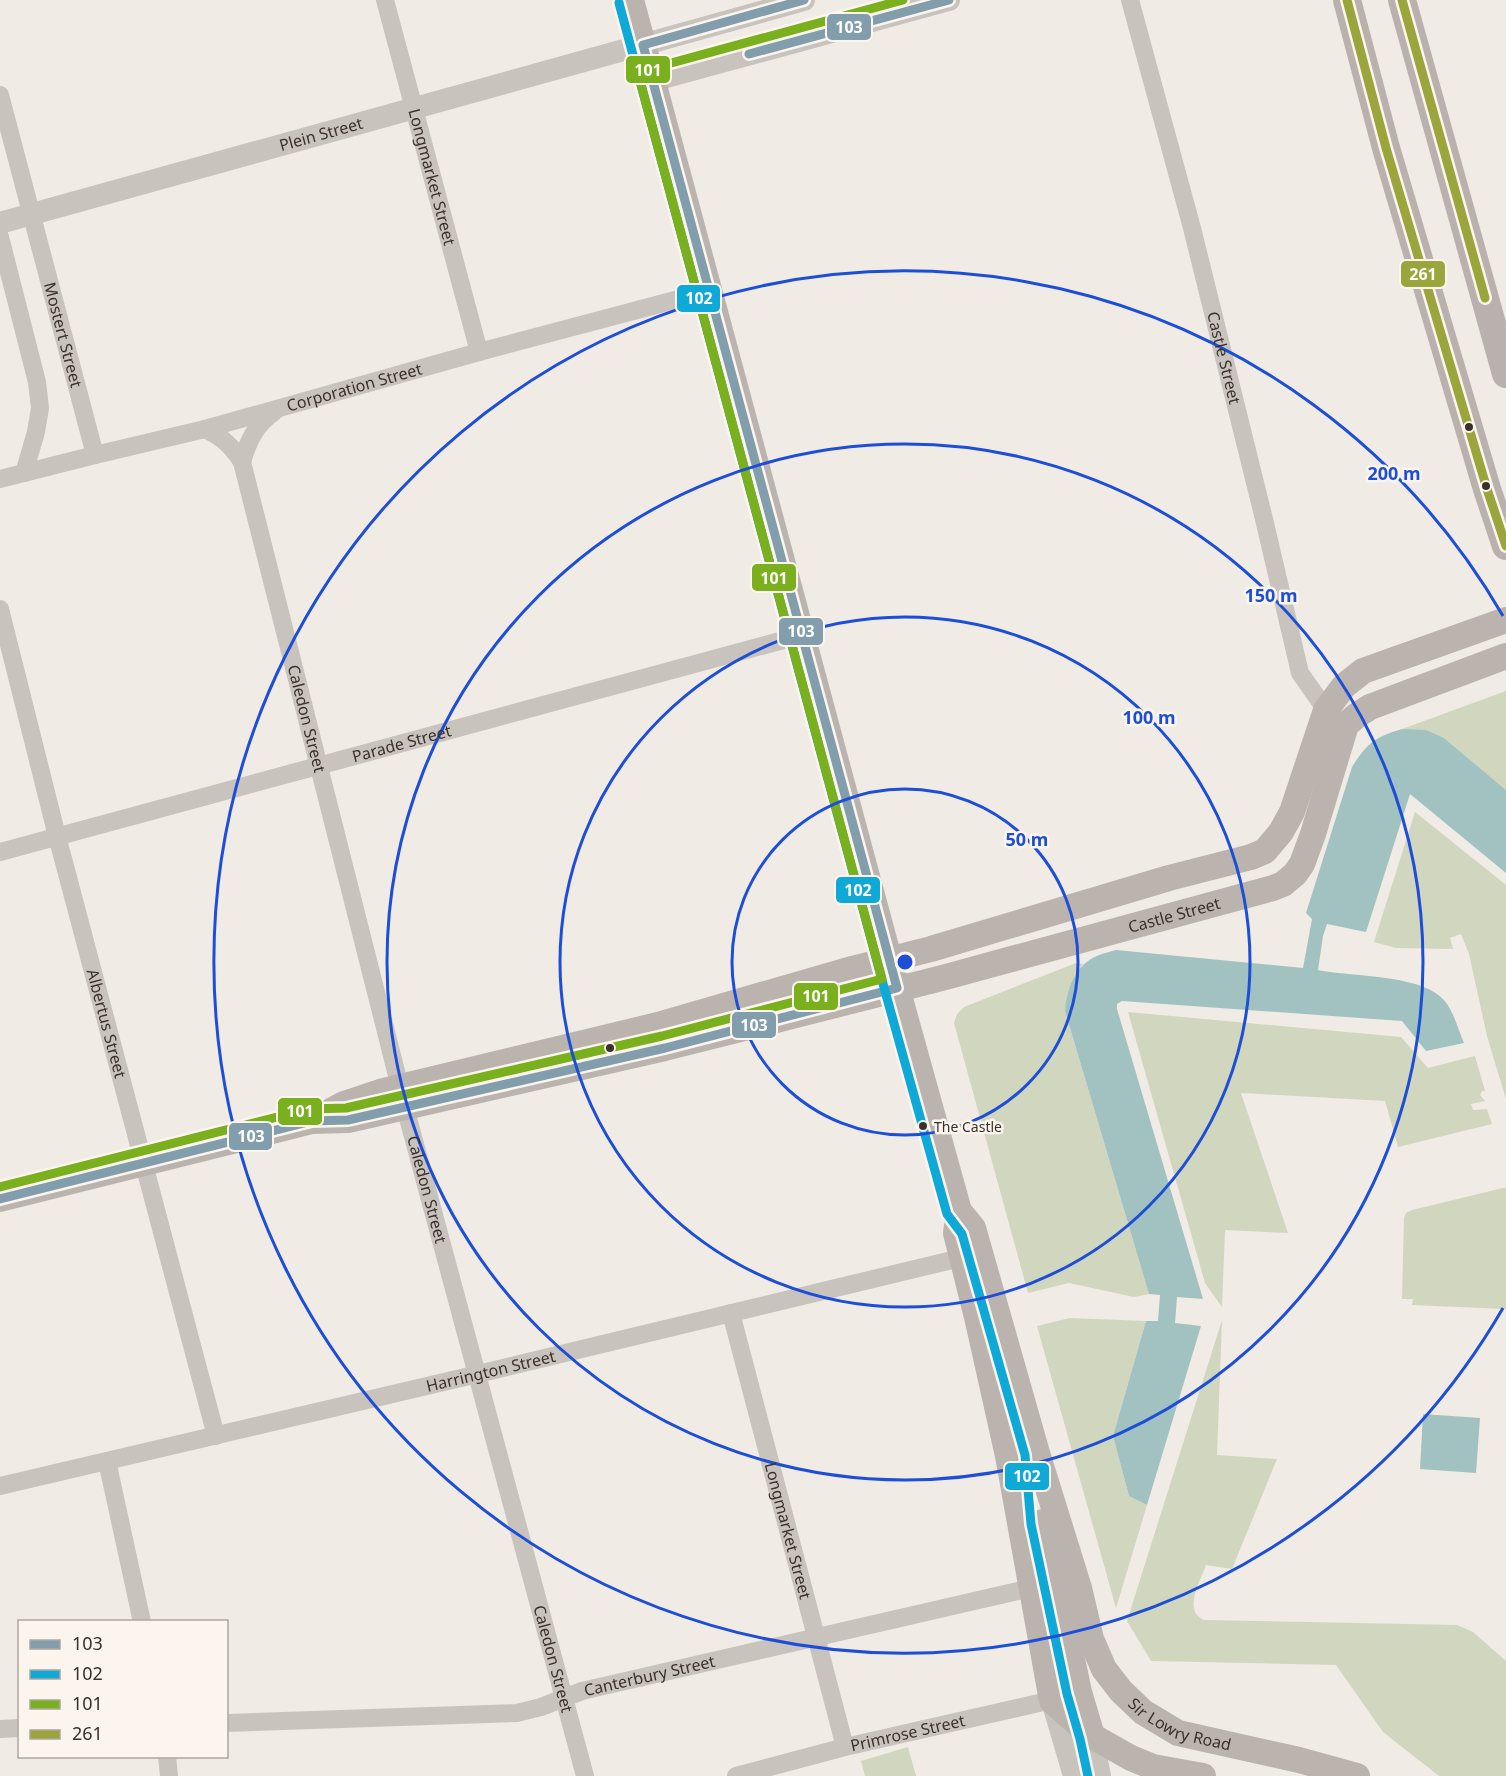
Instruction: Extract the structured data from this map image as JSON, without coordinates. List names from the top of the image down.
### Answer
{
  "streets": {
    "main road": ["Castle Street", "Sir Lowry Road"],
    "street": [
      "Plein Street",
      "Longmarket Street",
      "Mostert Street",
      "Corporation Street",
      "Caledon Street",
      "Parade Street",
      "Albertus Street",
      "Harrington Street",
      "Canterbury Street",
      "Primrose Street"
    ]
  },
  "crossings": [
    ["Plein Street", "Longmarket Street"],
    ["Plein Street", "Mostert Street"],
    ["Longmarket Street", "Corporation Street"],
    ["Longmarket Street", "Harrington Street"],
    ["Longmarket Street", "Canterbury Street"],
    ["Longmarket Street", "Primrose Street"],
    ["Mostert Street", "Corporation Street"],
    ["Castle Street", "Caledon Street"],
    ["Corporation Street", "Caledon Street"],
    ["Caledon Street", "Parade Street"],
    ["Caledon Street", "Harrington Street"],
    ["Caledon Street", "Canterbury Street"],
    ["Parade Street", "Albertus Street"],
    ["Albertus Street", "Harrington Street"]
  ],
  "places": ["The Castle"],
  "lines": [
    "transit line 103",
    "transit line 101",
    "transit line 261",
    "transit line 102"
  ],
  "legend": [
    "103",
    "102",
    "101",
    "261"
  ],
  "rings": [
    "200 m",
    "150 m",
    "100 m",
    "50 m"
  ]
}
